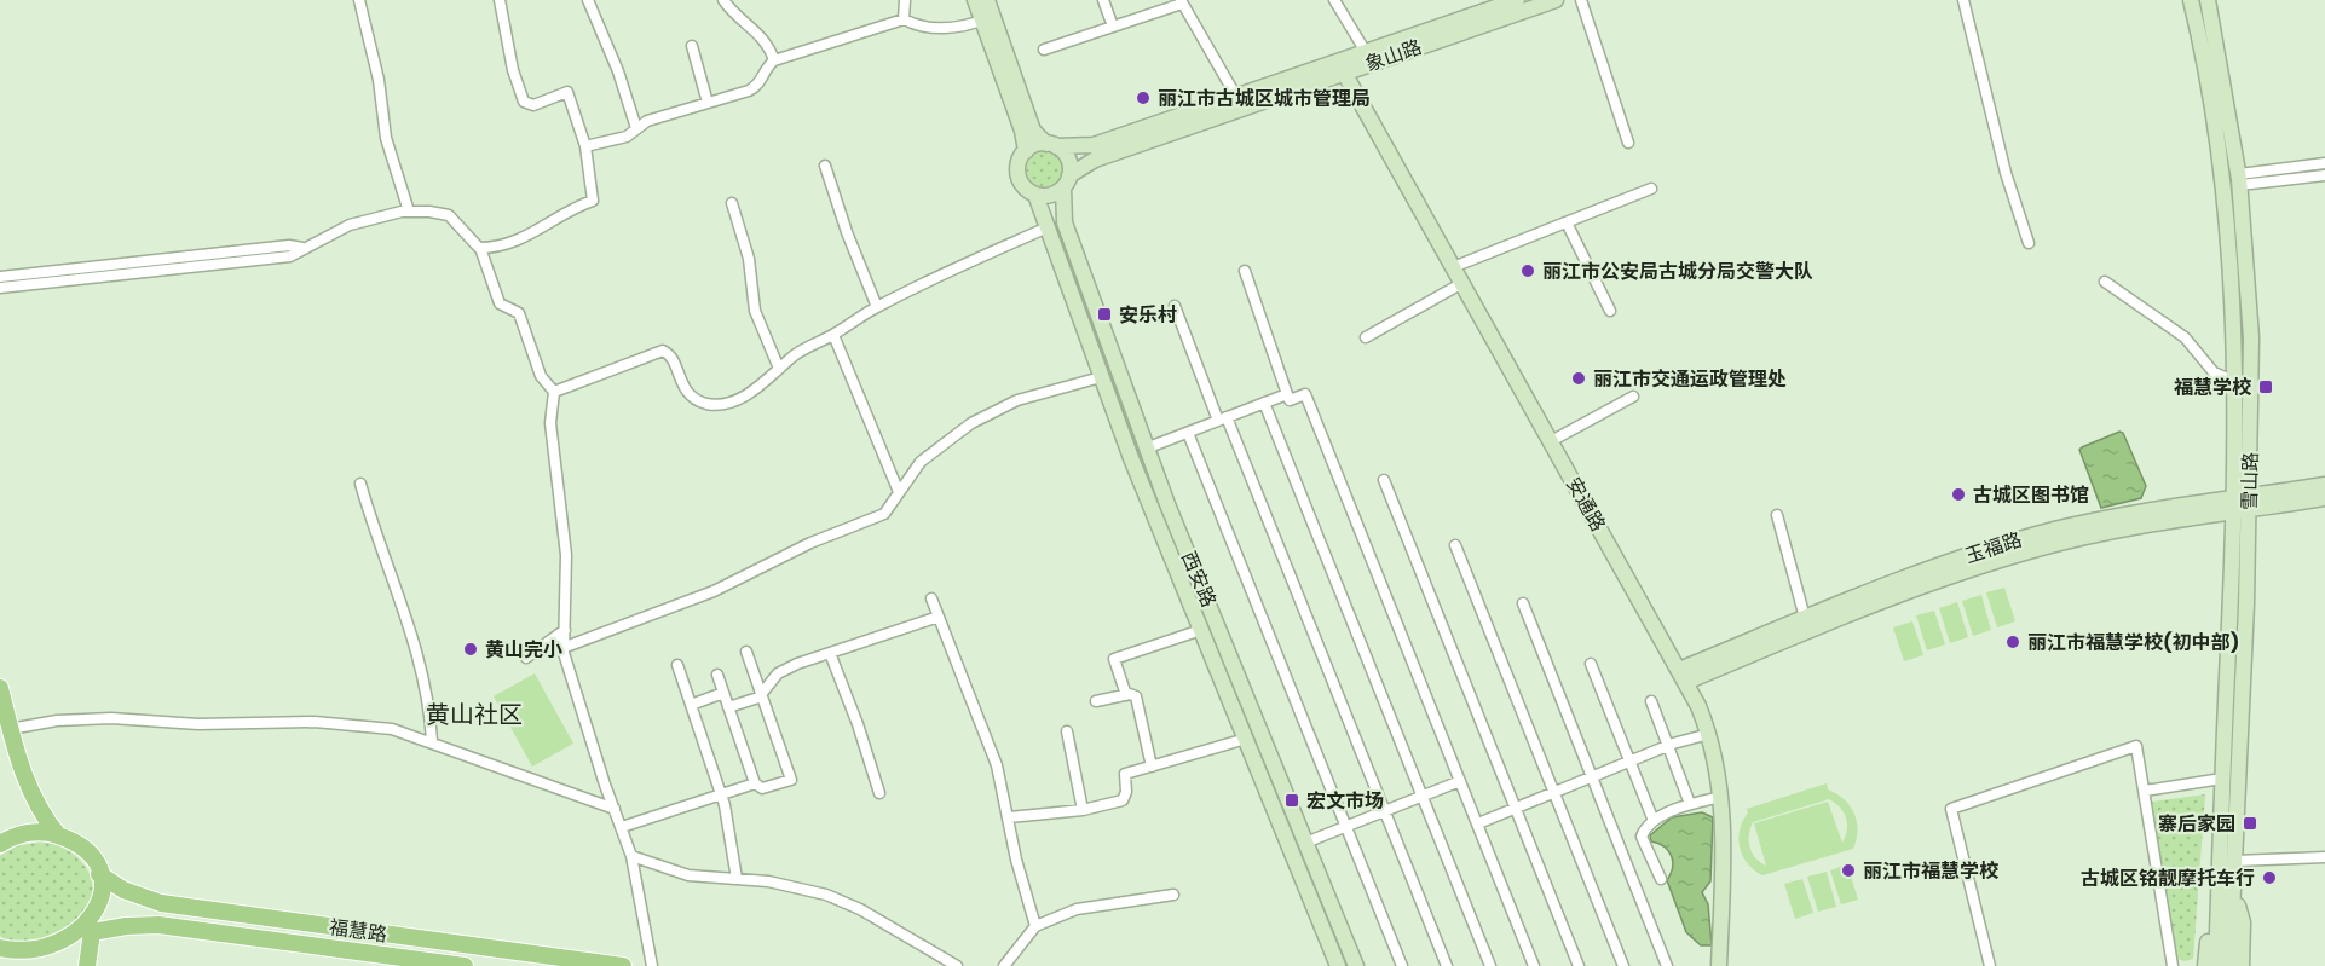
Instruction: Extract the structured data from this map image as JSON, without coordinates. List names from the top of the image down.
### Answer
{
  "streets": {
    "main road": ["福慧路"],
    "street": [
      "象山路",
      "雪山路",
      "安通路",
      "玉福路",
      "西安路"
    ]
  },
  "crossings": [
    ["象山路", "安通路"],
    ["象山路", "西安路"],
    ["雪山路", "玉福路"],
    ["安通路", "玉福路"]
  ],
  "districts": ["黄山社区"],
  "places": {
    "other": [
      "丽江市古城区城市管理局",
      "丽江市公安局古城分局交警大队",
      "丽江市交通运政管理处",
      "古城区图书馆",
      "丽江市福慧学校(初中部)",
      "黄山完小",
      "丽江市福慧学校",
      "古城区铭靓摩托车行"
    ],
    "transit": [
      "安乐村",
      "福慧学校",
      "宏文市场",
      "寨后家园"
    ]
  }
}
